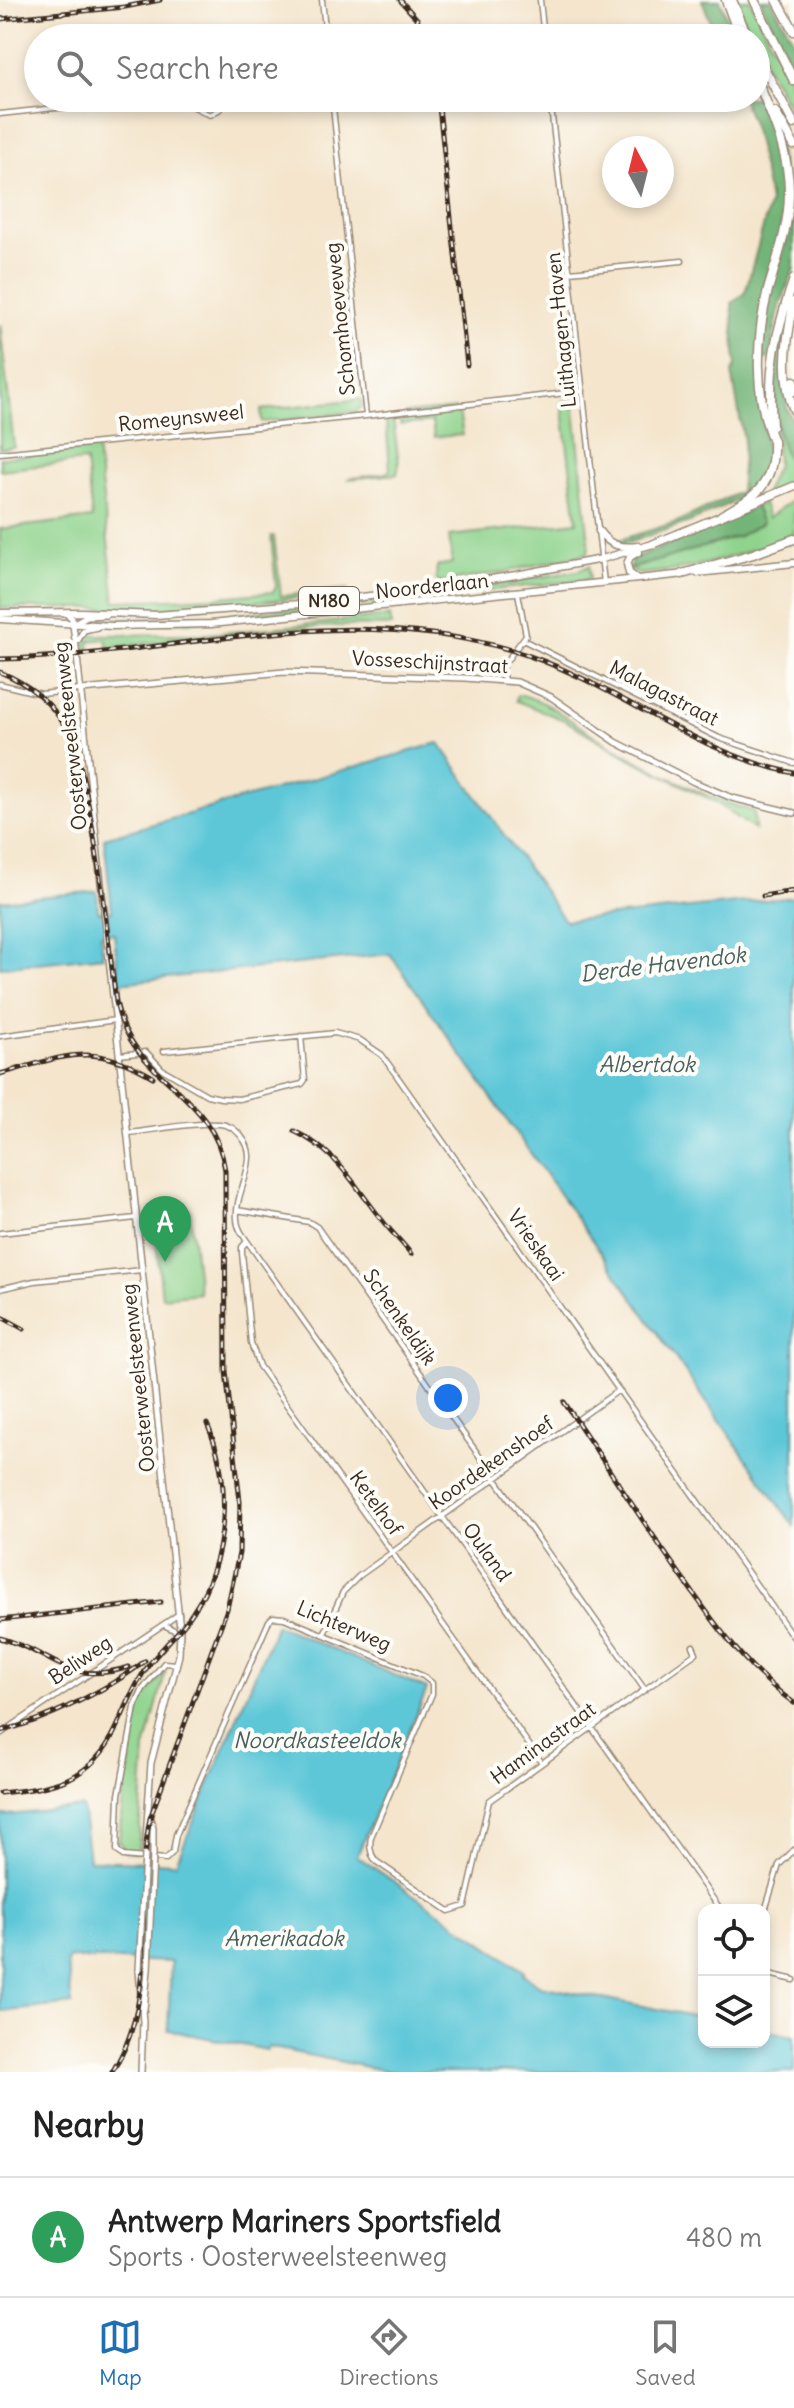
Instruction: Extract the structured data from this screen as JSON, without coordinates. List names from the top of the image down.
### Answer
{
  "streets": {
    "highway": ["Noorderlaan", "N180"],
    "main road": ["Vosseschijnstraat", "Oosterweelsteenweg"],
    "street": [
      "Schomhoeveweg",
      "Luithagen-Haven",
      "Romeynsweel",
      "Malagastraat",
      "Vrieskaai",
      "Schenkeldijk",
      "Koordekenshoef",
      "Ketelhof",
      "Ouland",
      "Lichterweg",
      "Beliweg",
      "Haminastraat"
    ]
  },
  "crossings": [
    ["Schomhoeveweg", "Luithagen-Haven"],
    ["Schomhoeveweg", "Romeynsweel"],
    ["Luithagen-Haven", "Noorderlaan"],
    ["Noorderlaan", "Oosterweelsteenweg"],
    ["Vosseschijnstraat", "Oosterweelsteenweg"],
    ["Oosterweelsteenweg", "Lichterweg"],
    ["Oosterweelsteenweg", "Beliweg"],
    ["Vrieskaai", "Koordekenshoef"],
    ["Schenkeldijk", "Koordekenshoef"],
    ["Schenkeldijk", "Ouland"],
    ["Schenkeldijk", "Haminastraat"],
    ["Koordekenshoef", "Ketelhof"],
    ["Koordekenshoef", "Ouland"],
    ["Koordekenshoef", "Lichterweg"],
    ["Ketelhof", "Ouland"],
    ["Ketelhof", "Haminastraat"],
    ["Ouland", "Haminastraat"],
    ["Lichterweg", "Haminastraat"]
  ],
  "water": [
    "Derde Havendok",
    "Albertdok",
    "Noordkasteeldok",
    "Amerikadok"
  ],
  "north": "top",
  "page": {
    "search": "Search here",
    "pins": "A",
    "heading": "Nearby",
    "list": [
      {
        "mark": "A",
        "name": "Antwerp Mariners Sportsfield",
        "note": "Sports · Oosterweelsteenweg",
        "value": "480 m"
      }
    ],
    "nav": ["Map", "Directions", "Saved"]
  }
}
